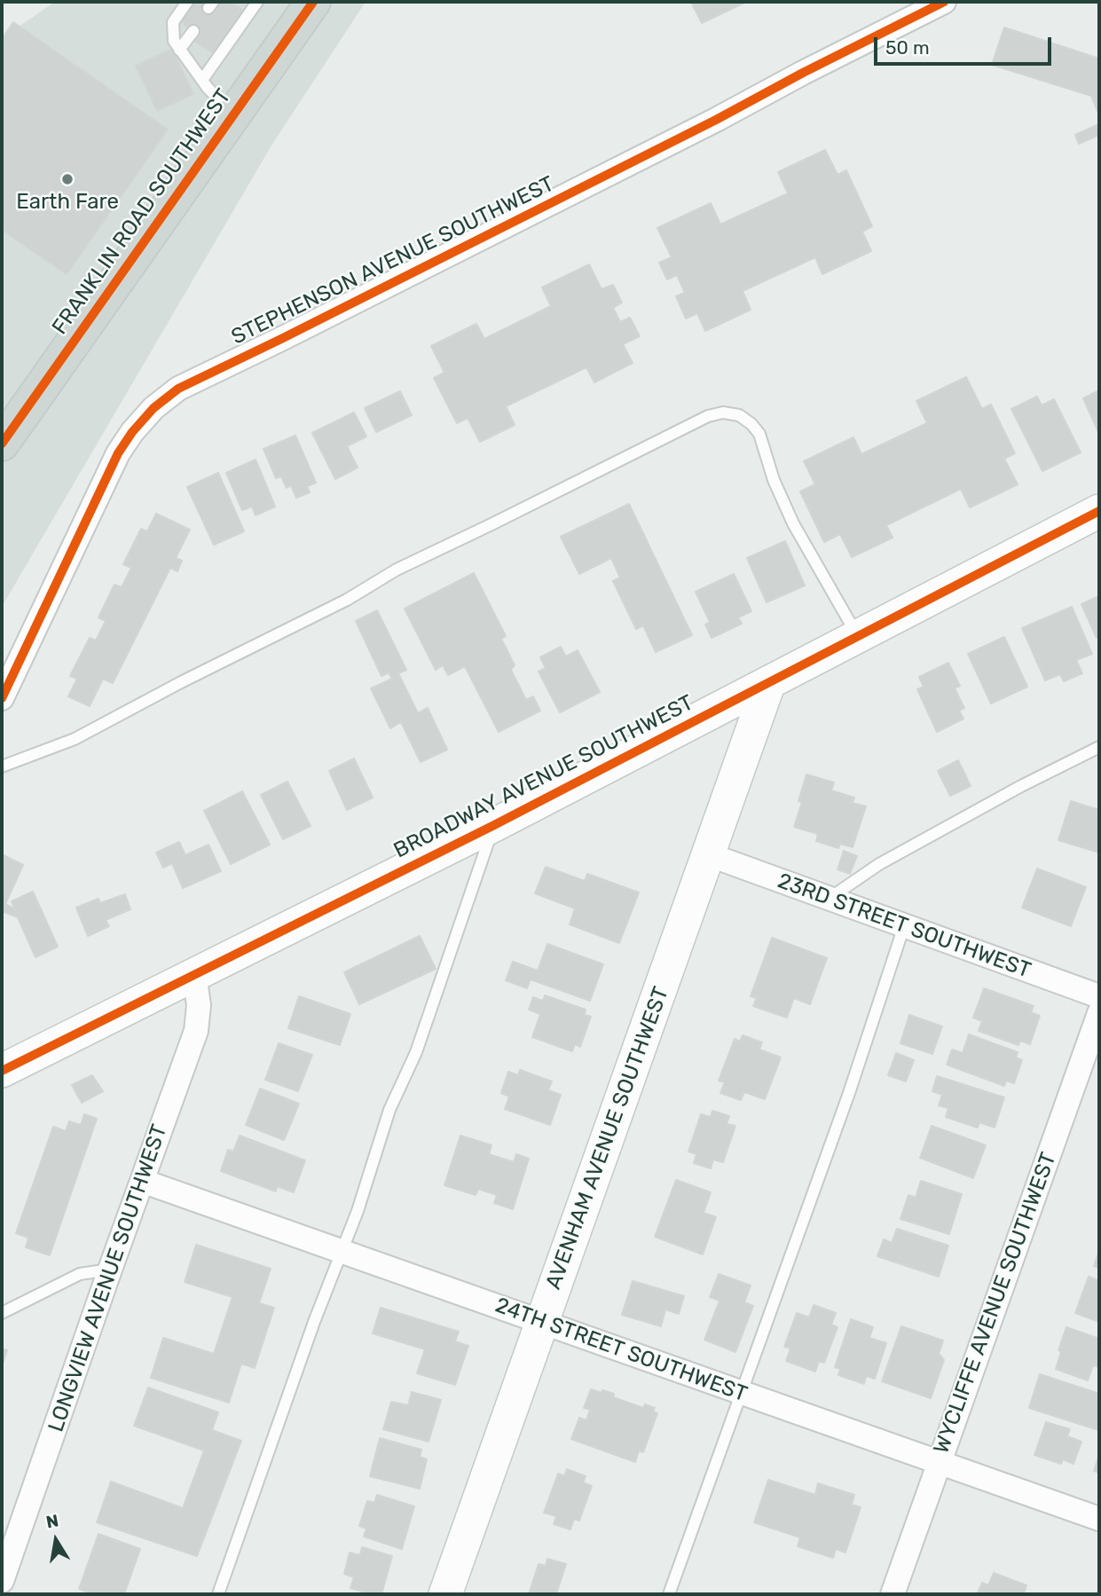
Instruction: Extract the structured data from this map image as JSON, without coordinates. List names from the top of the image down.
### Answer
{
  "streets": {
    "main road": ["FRANKLIN ROAD SOUTHWEST"],
    "street": [
      "STEPHENSON AVENUE SOUTHWEST",
      "BROADWAY AVENUE SOUTHWEST",
      "23RD STREET SOUTHWEST",
      "AVENHAM AVENUE SOUTHWEST",
      "LONGVIEW AVENUE SOUTHWEST",
      "WYCLIFFE AVENUE SOUTHWEST",
      "24TH STREET SOUTHWEST"
    ]
  },
  "crossings": [
    ["BROADWAY AVENUE SOUTHWEST", "AVENHAM AVENUE SOUTHWEST"],
    ["BROADWAY AVENUE SOUTHWEST", "LONGVIEW AVENUE SOUTHWEST"],
    ["23RD STREET SOUTHWEST", "AVENHAM AVENUE SOUTHWEST"],
    ["AVENHAM AVENUE SOUTHWEST", "24TH STREET SOUTHWEST"],
    ["LONGVIEW AVENUE SOUTHWEST", "24TH STREET SOUTHWEST"],
    ["WYCLIFFE AVENUE SOUTHWEST", "24TH STREET SOUTHWEST"]
  ],
  "places": ["Earth Fare"],
  "scale_bar": "50 m",
  "north": "top"
}
